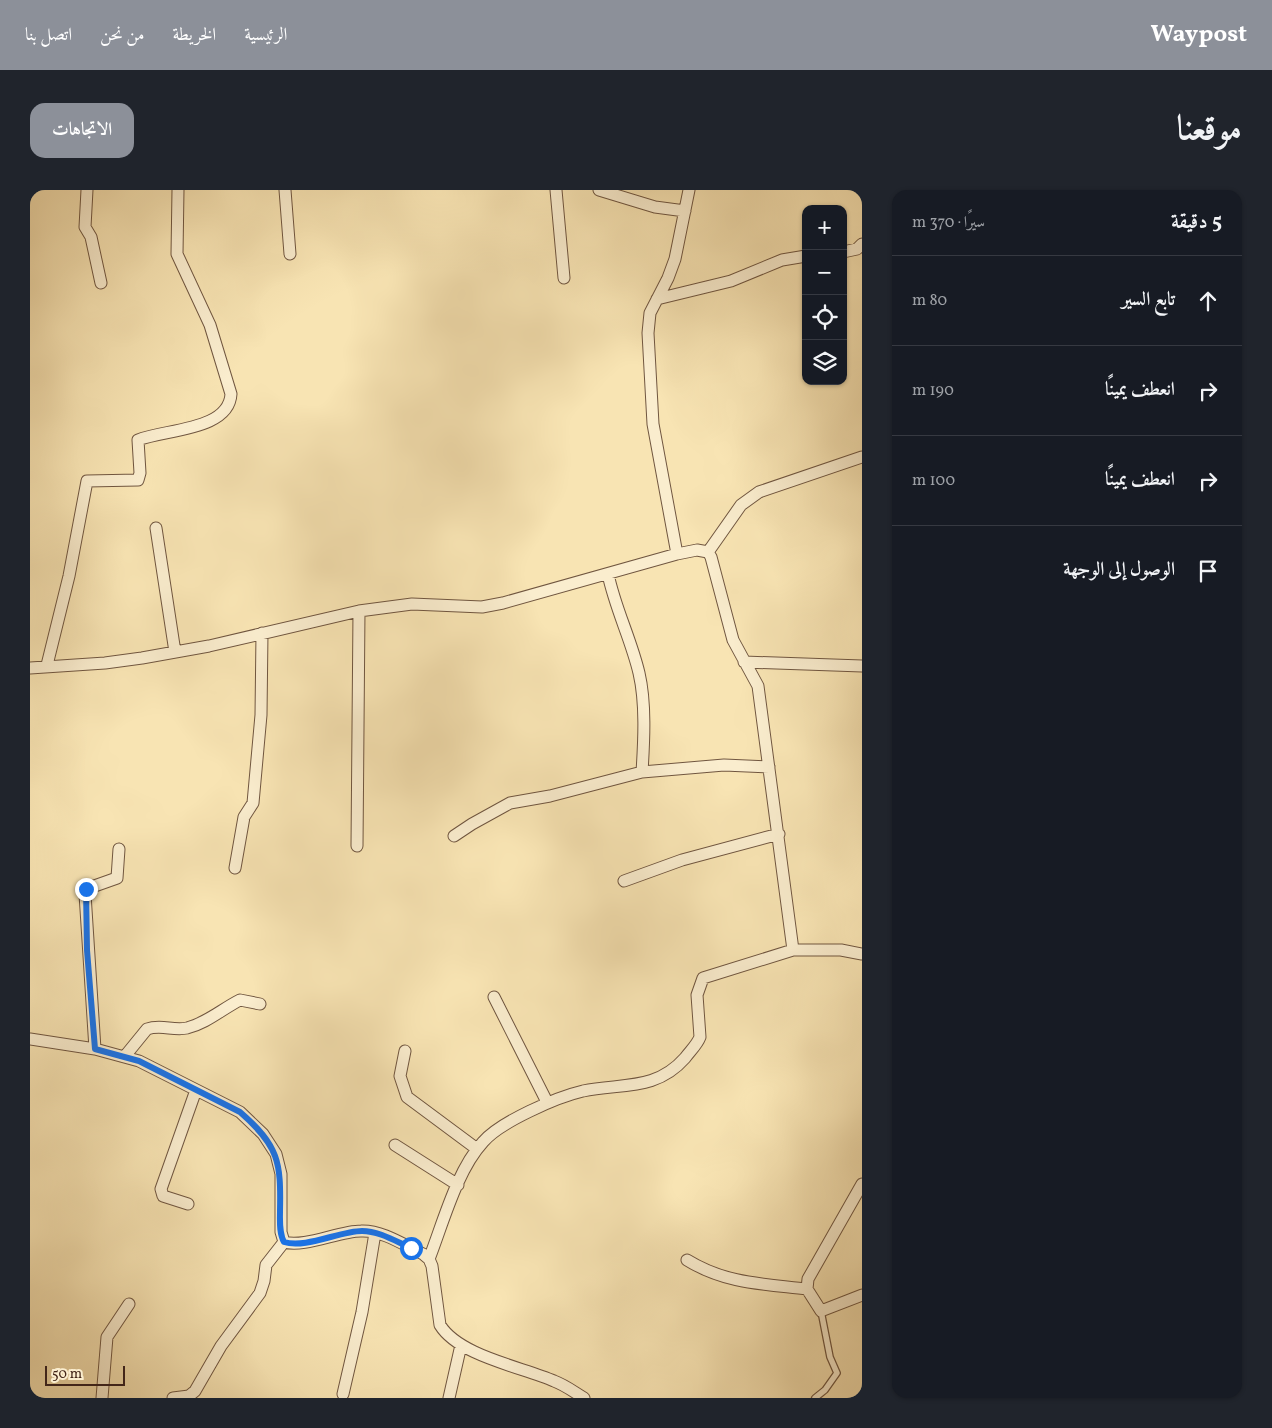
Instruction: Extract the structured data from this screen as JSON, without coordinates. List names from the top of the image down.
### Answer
{
  "scale_bar": "50 m",
  "page": {
    "header": "Waypost",
    "nav": [
      "الرئيسية",
      "الخريطة",
      "من نحن",
      "اتصل بنا"
    ],
    "title": "موقعنا",
    "buttons": "الاتجاهات",
    "heading": ["5 دقيقة", "سيرًا · 370 m"],
    "map_buttons": ["+", "−"],
    "list": [
      ["تابع السير", "80 m"],
      ["انعطف يمينًا", "190 m"],
      ["انعطف يمينًا", "100 m"],
      "الوصول إلى الوجهة"
    ],
    "scale": "50 m"
  }
}
